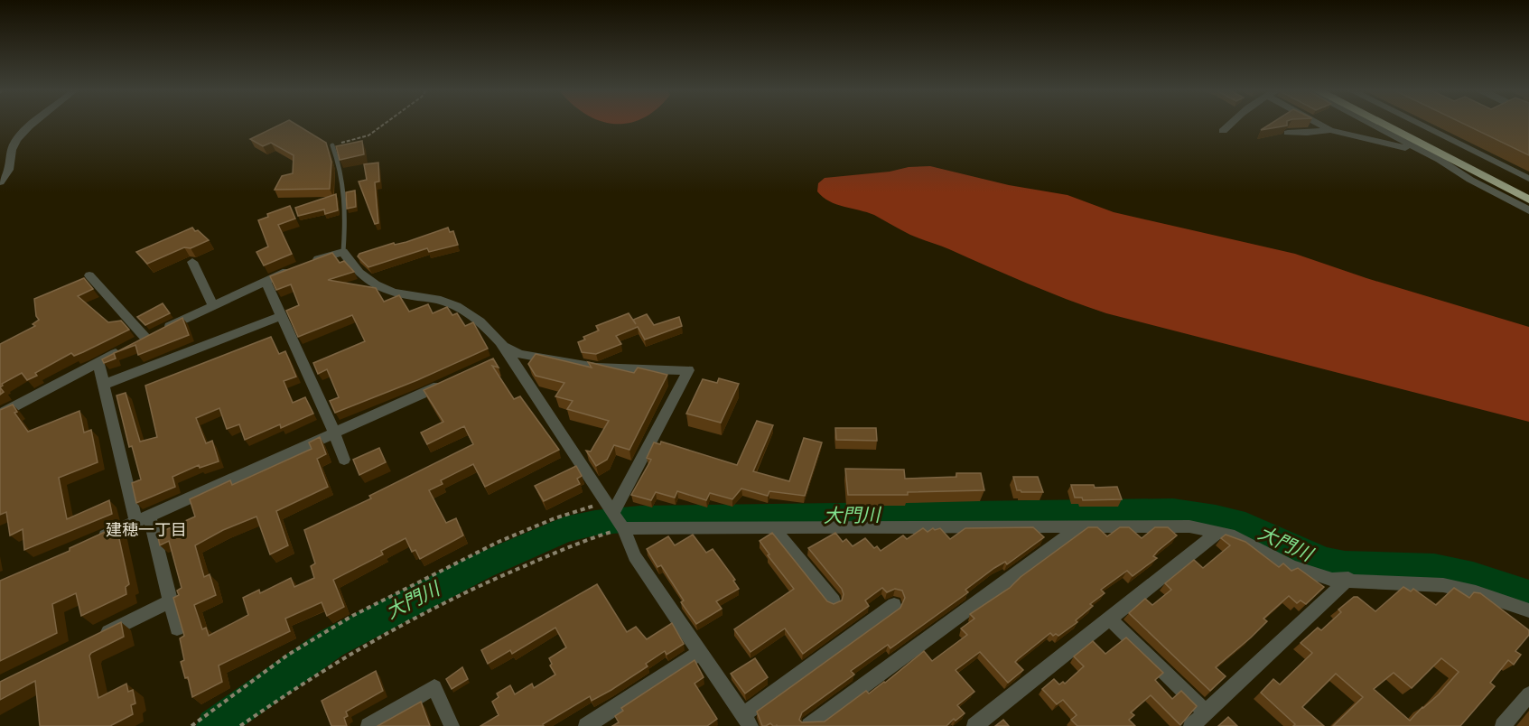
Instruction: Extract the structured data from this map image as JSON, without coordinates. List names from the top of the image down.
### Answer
{
  "districts": ["建穂一丁目"],
  "water": ["大門川"]
}
